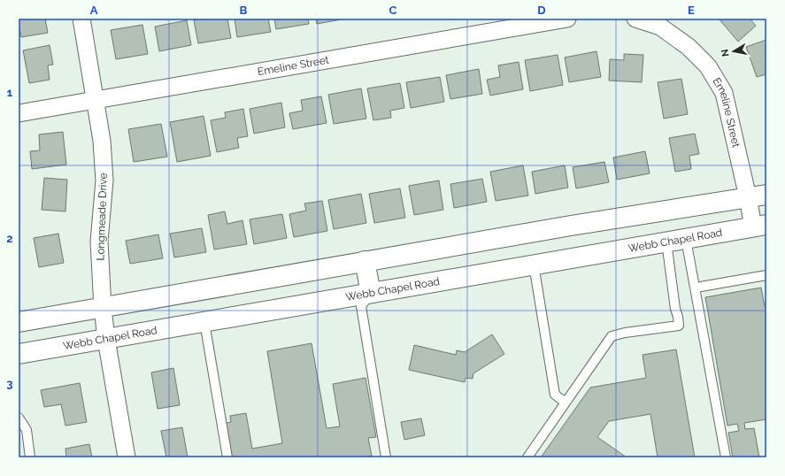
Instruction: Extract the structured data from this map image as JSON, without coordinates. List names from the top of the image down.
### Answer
{
  "streets": {
    "main road": ["Webb Chapel Road"],
    "street": ["Emeline Street", "Longmeade Drive"]
  },
  "crossings": [
    ["Emeline Street", "Longmeade Drive"],
    ["Emeline Street", "Webb Chapel Road"],
    ["Longmeade Drive", "Webb Chapel Road"]
  ],
  "north": "left",
  "grid": {
    "columns": [
      "A",
      "B",
      "C",
      "D",
      "E"
    ],
    "rows": ["1", "2", "3"]
  }
}
